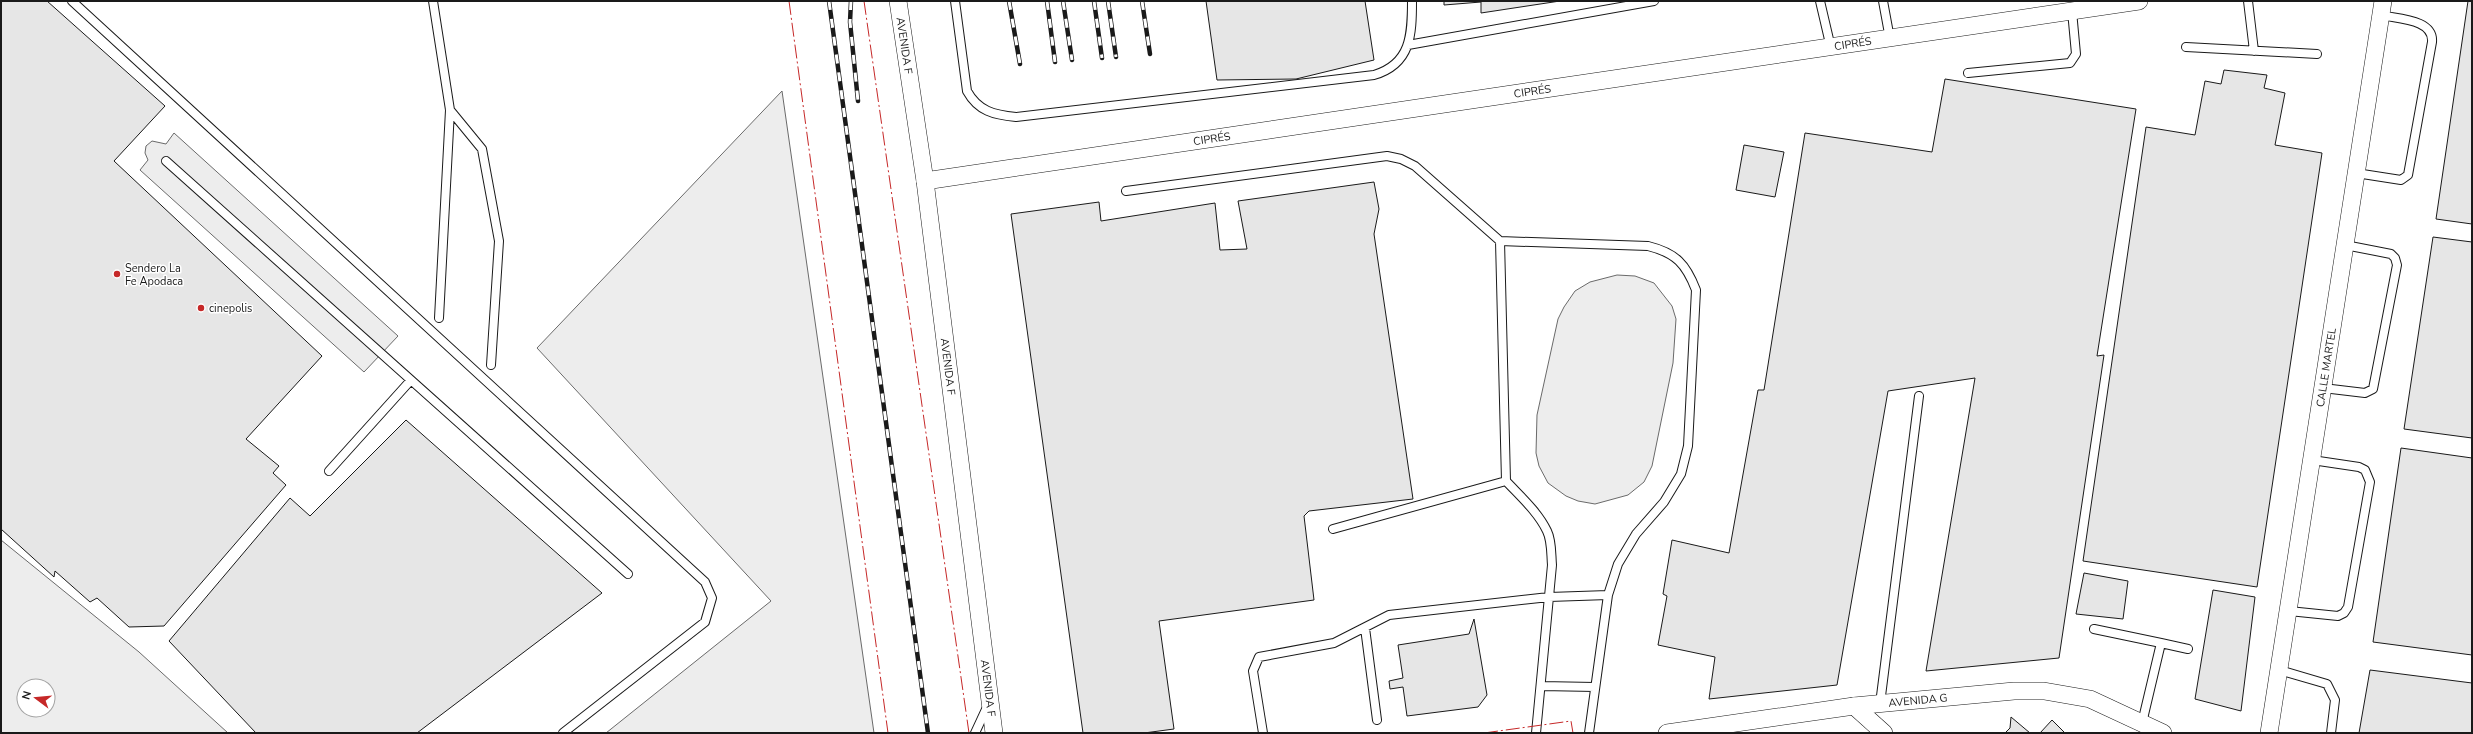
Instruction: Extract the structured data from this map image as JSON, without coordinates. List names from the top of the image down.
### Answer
{
  "streets": {
    "street": [
      "CIPRÉS",
      "AVENIDA F",
      "CALLE MARTEL",
      "AVENIDA G"
    ]
  },
  "crossings": [
    ["CIPRÉS", "AVENIDA F"]
  ],
  "places": ["Sendero La Fe Apodaca", "cinepolis"],
  "north": "left"
}
